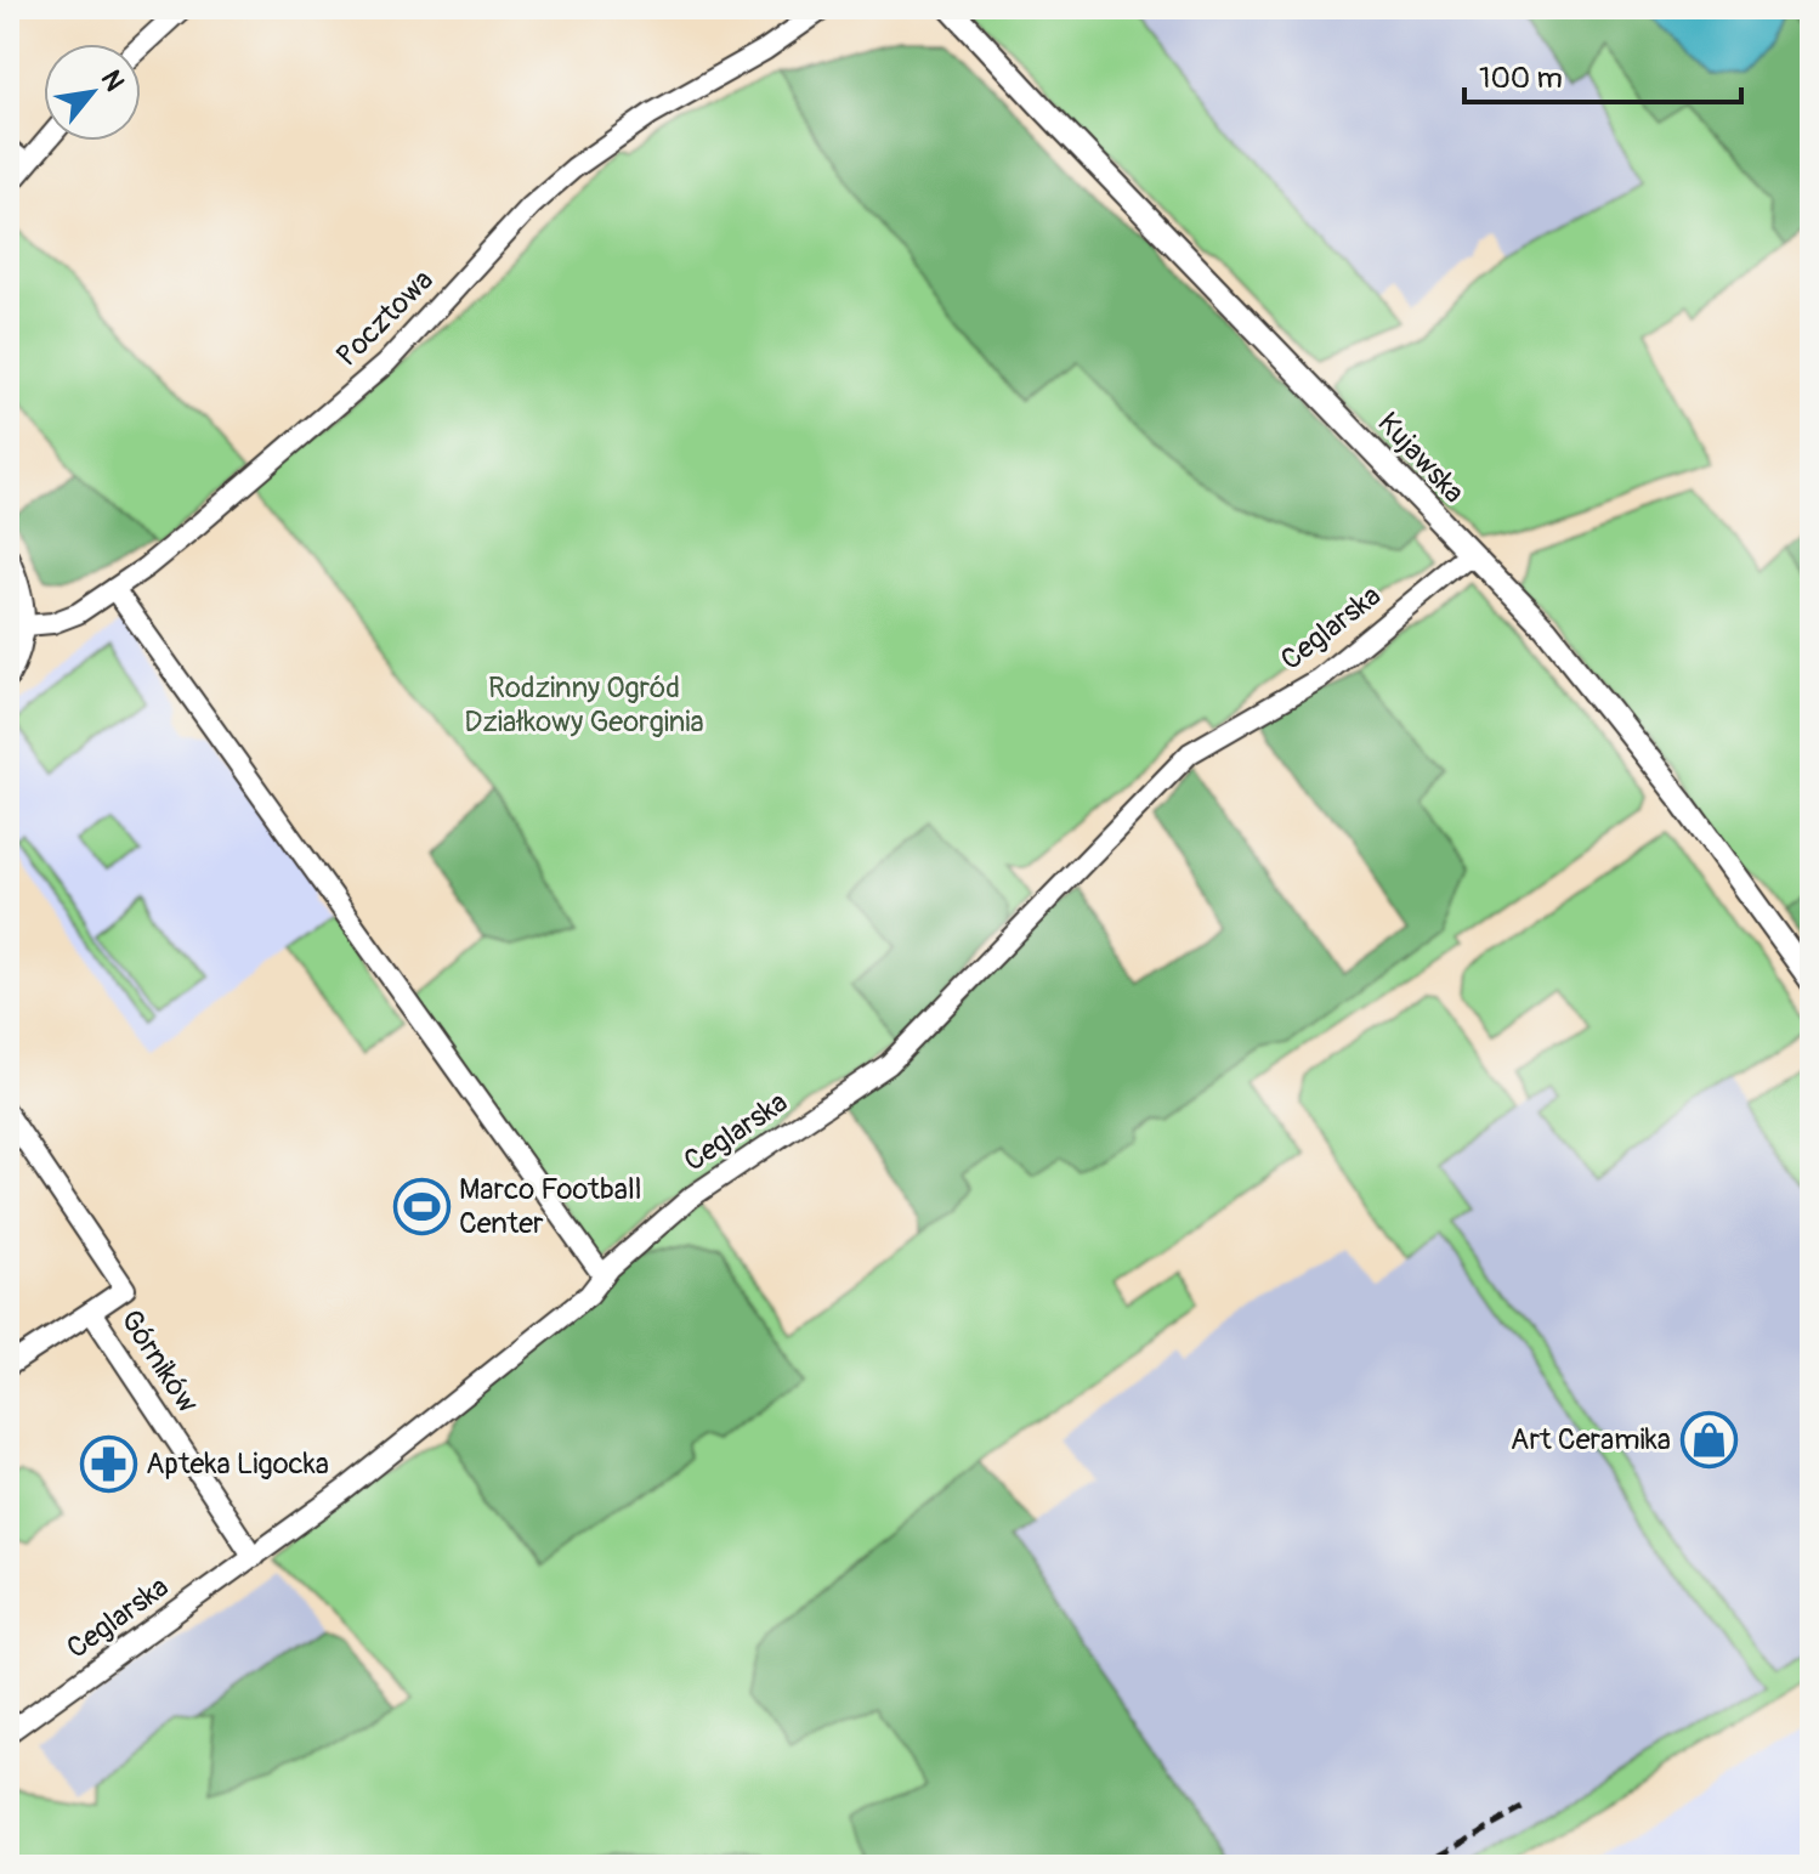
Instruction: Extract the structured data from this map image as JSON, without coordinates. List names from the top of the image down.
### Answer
{
  "streets": {
    "street": [
      "Pocztowa",
      "Kujawska",
      "Ceglarska",
      "Górników"
    ]
  },
  "crossings": [
    ["Kujawska", "Ceglarska"],
    ["Ceglarska", "Górników"]
  ],
  "parks": ["Rodzinny Ogród Działkowy Georginia"],
  "places": {
    "sports": ["Marco Football Center"],
    "shop": ["Art Ceramika"],
    "pharmacy": ["Apteka Ligocka"]
  },
  "scale_bar": "100 m",
  "north": "top right"
}
